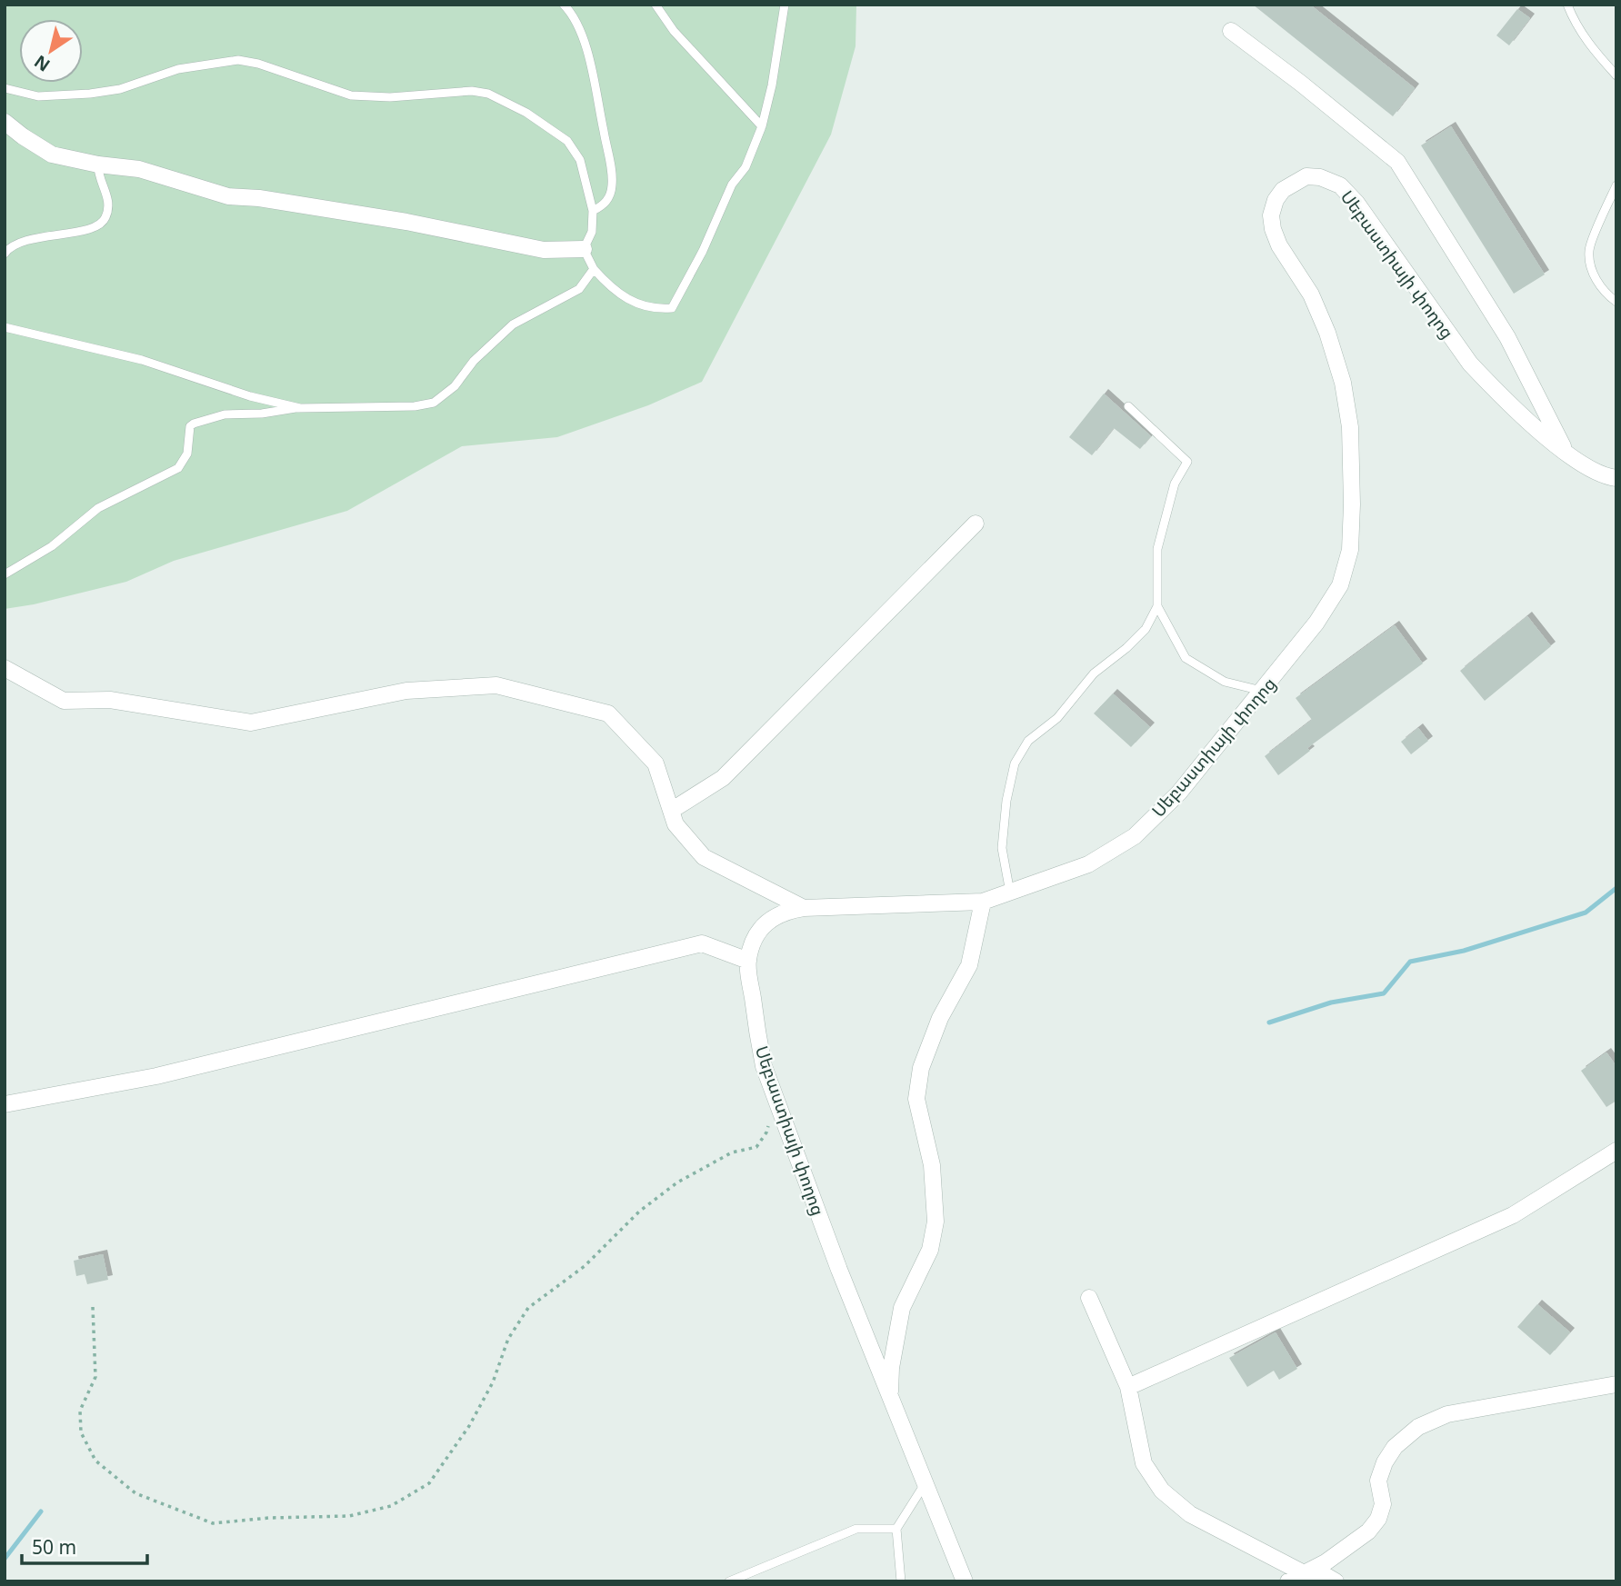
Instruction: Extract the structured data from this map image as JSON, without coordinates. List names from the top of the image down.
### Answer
{
  "streets": {
    "street": ["Սեբաստիայի փողոց"]
  },
  "scale_bar": "50 m",
  "north": "bottom left"
}
